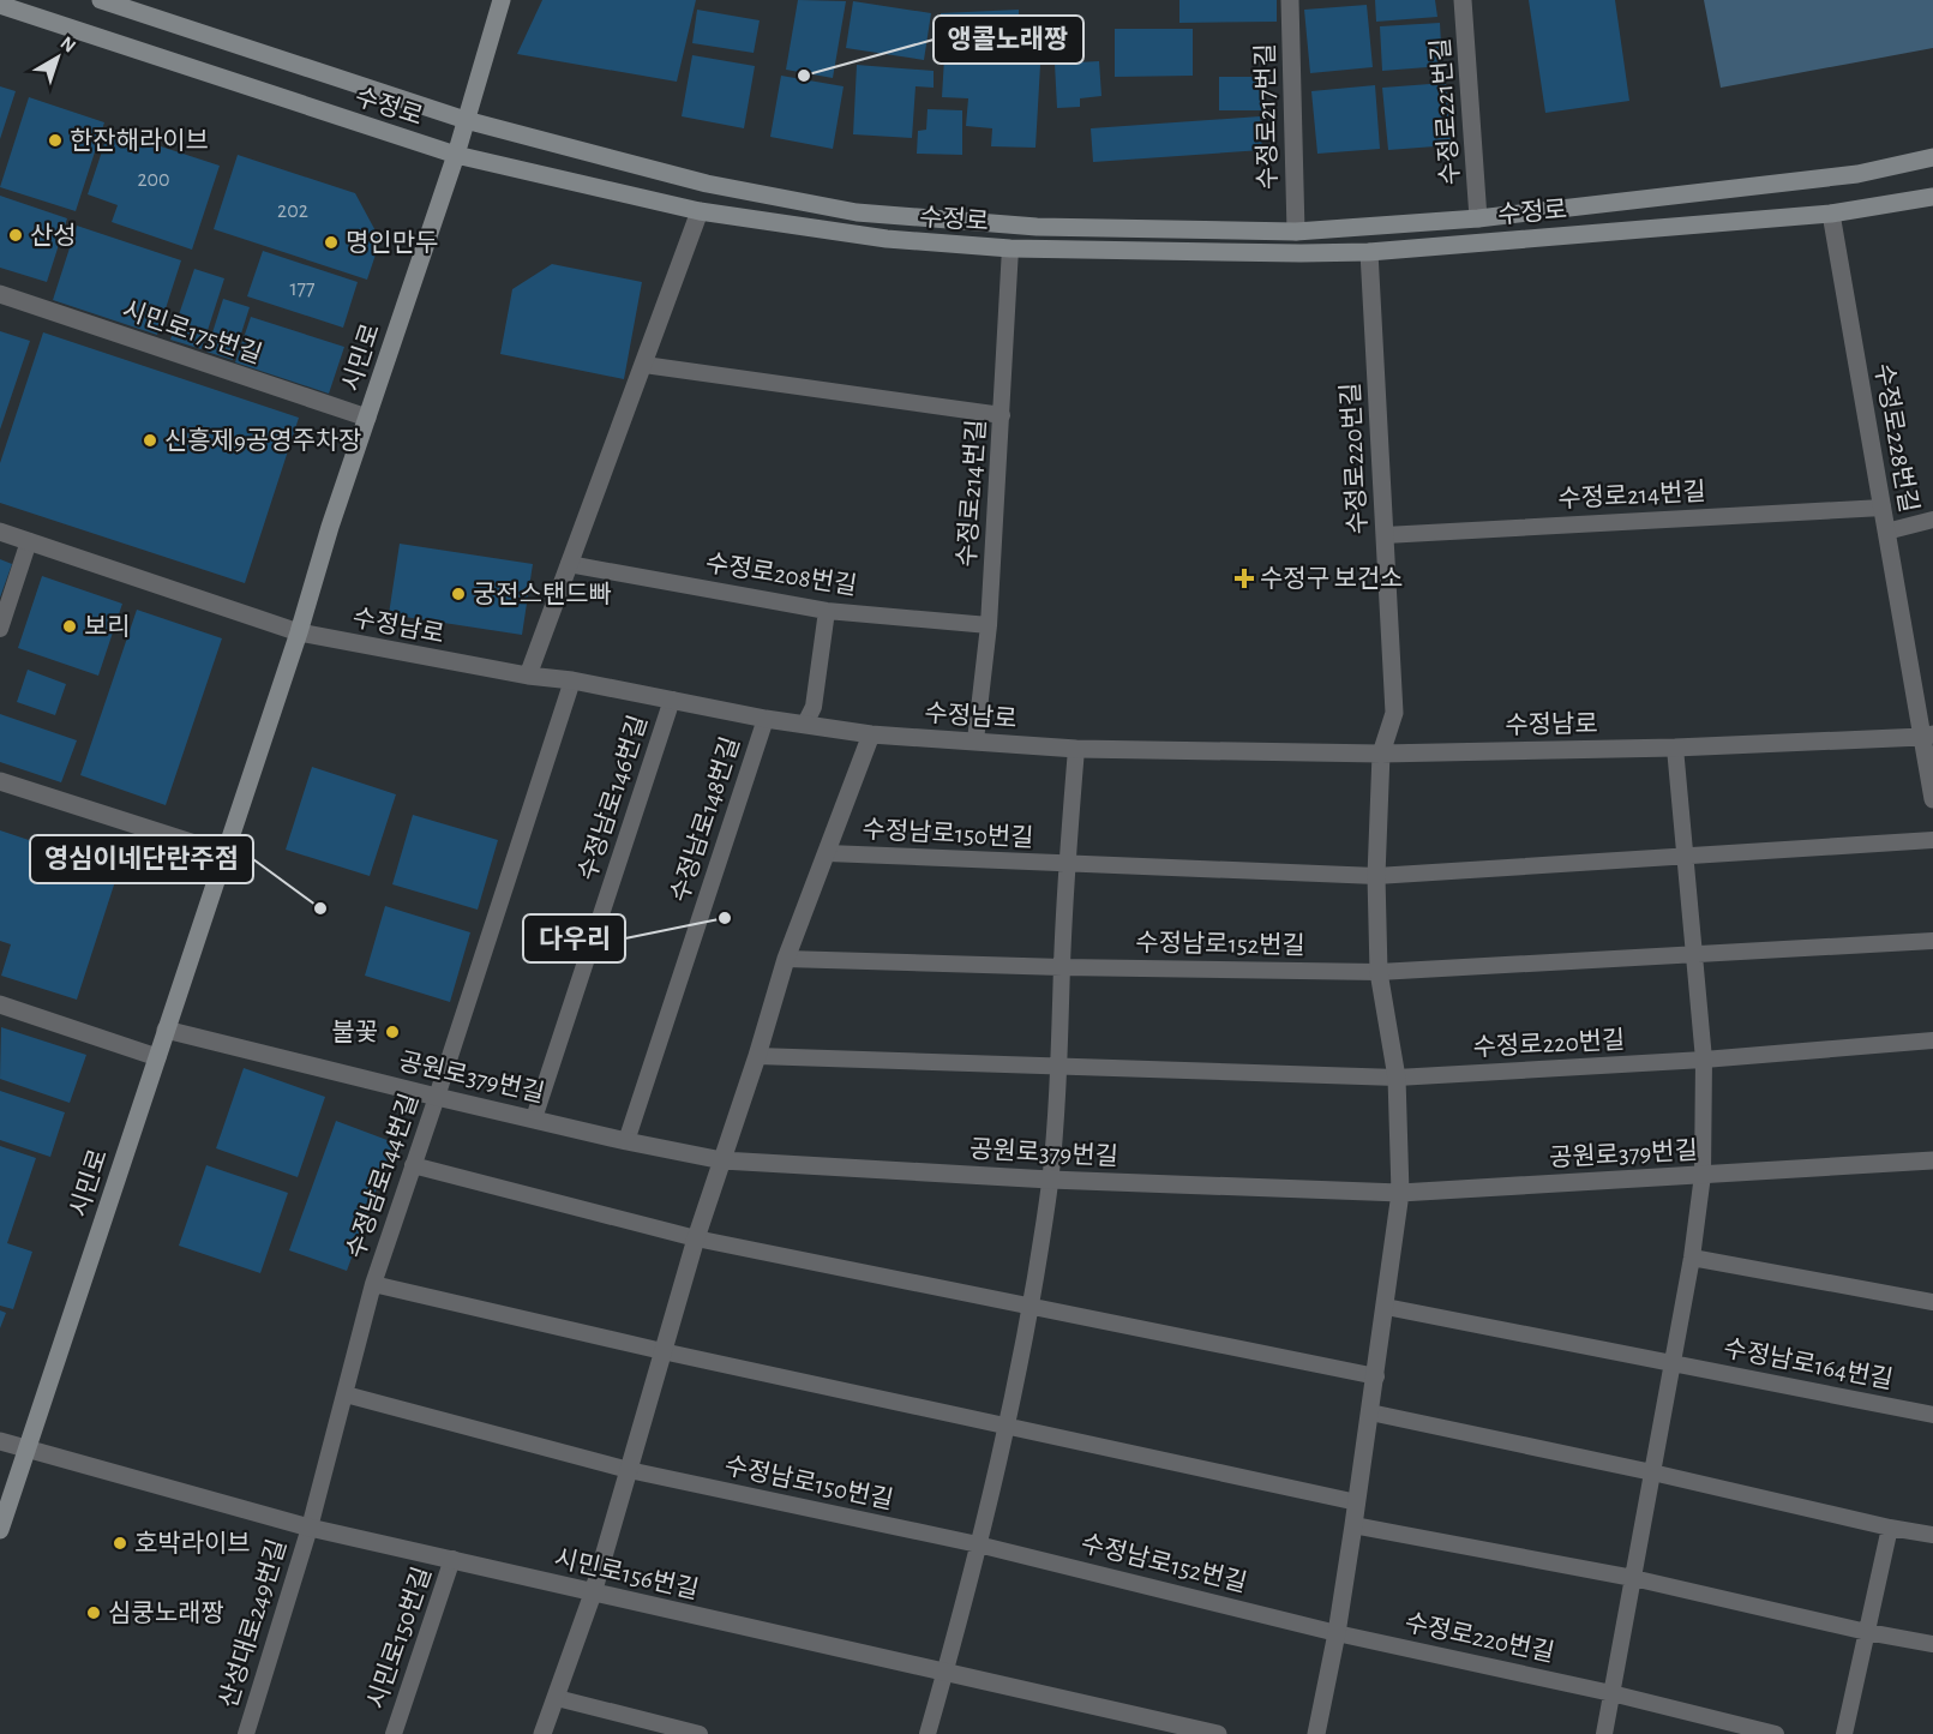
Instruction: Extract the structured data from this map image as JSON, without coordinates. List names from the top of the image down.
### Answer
{
  "streets": {
    "main road": ["수정로", "시민로"],
    "street": [
      "수정로221번길",
      "수정로217번길",
      "시민로175번길",
      "수정로228번길",
      "수정로220번길",
      "수정남로",
      "수정남로150번길",
      "공원로379번길",
      "시민로156번길"
    ],
    "lane": [
      "수정로214번길",
      "수정로208번길",
      "수정남로146번길",
      "수정남로148번길",
      "수정남로152번길",
      "수정남로144번길",
      "수정남로164번길",
      "산성대로249번길",
      "시민로150번길"
    ]
  },
  "crossings": [
    ["수정로", "수정로221번길"],
    ["수정로", "수정로217번길"],
    ["수정로", "시민로"],
    ["수정로", "수정로228번길"],
    ["수정로", "수정로220번길"],
    ["수정로", "수정로214번길"],
    ["시민로175번길", "시민로"],
    ["시민로", "수정남로"],
    ["시민로", "공원로379번길"],
    ["시민로", "시민로156번길"],
    ["수정로228번길", "수정로214번길"],
    ["수정로228번길", "수정남로"],
    ["수정로220번길", "수정로214번길"],
    ["수정로220번길", "수정남로"],
    ["수정로220번길", "수정남로152번길"],
    ["수정로220번길", "공원로379번길"],
    ["수정로214번길", "수정로208번길"],
    ["수정로214번길", "수정남로"],
    ["수정남로", "수정남로146번길"],
    ["수정남로", "수정남로148번길"],
    ["수정남로", "수정남로150번길"],
    ["수정남로", "수정남로144번길"],
    ["수정남로146번길", "공원로379번길"],
    ["수정남로148번길", "공원로379번길"],
    ["수정남로150번길", "수정남로152번길"],
    ["수정남로150번길", "공원로379번길"],
    ["수정남로150번길", "수정남로144번길"],
    ["수정남로150번길", "시민로156번길"],
    ["공원로379번길", "수정남로144번길"],
    ["수정남로144번길", "시민로156번길"],
    ["수정남로144번길", "산성대로249번길"],
    ["시민로156번길", "산성대로249번길"],
    ["시민로156번길", "시민로150번길"]
  ],
  "places": {
    "other": [
      "앵콜노래짱",
      "한잔해라이브",
      "산성",
      "명인만두",
      "신흥제9공영주차장",
      "궁전스탠드빠",
      "보리",
      "영심이네단란주점",
      "다우리",
      "불꽃",
      "호박라이브",
      "심쿵노래짱"
    ],
    "health": ["수정구 보건소"]
  },
  "house_numbers": ["200", "202", "177"],
  "north": "top right"
}
